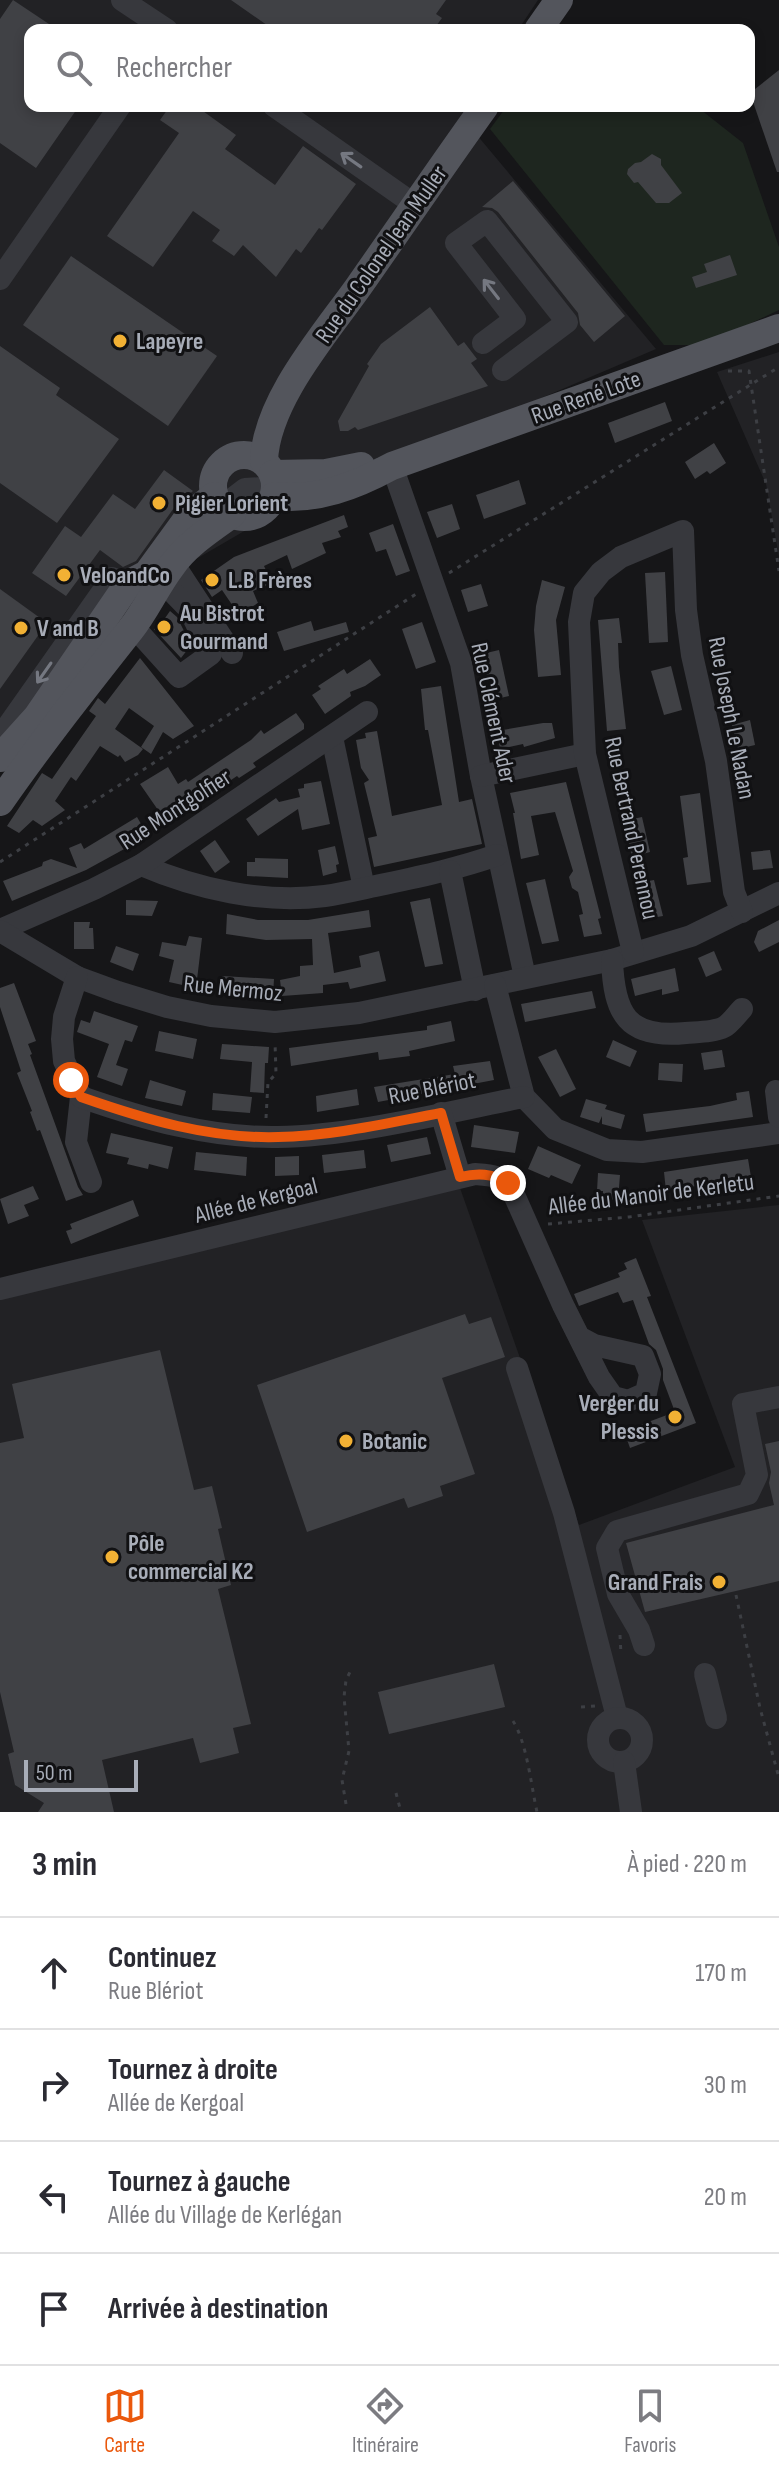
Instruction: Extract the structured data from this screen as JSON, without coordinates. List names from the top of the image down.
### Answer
{
  "streets": {
    "main road": ["Rue du Colonel Jean Muller", "Rue René Lote"],
    "street": [
      "Rue Clément Ader",
      "Rue Joseph Le Nadan",
      "Rue Montgolfier",
      "Rue Bertrand Perennou",
      "Rue Mermoz",
      "Rue Blériot",
      "Allée de Kergoal"
    ],
    "path": ["Allée du Manoir de Kerletu"]
  },
  "crossings": [
    ["Rue du Colonel Jean Muller", "Rue René Lote"],
    ["Rue René Lote", "Rue Clément Ader"],
    ["Rue Clément Ader", "Rue Mermoz"],
    ["Rue Joseph Le Nadan", "Rue Bertrand Perennou"],
    ["Rue Joseph Le Nadan", "Rue Mermoz"],
    ["Rue Montgolfier", "Rue Mermoz"],
    ["Rue Bertrand Perennou", "Rue Mermoz"],
    ["Allée du Manoir de Kerletu", "Allée de Kergoal"]
  ],
  "places": [
    "Lapeyre",
    "Pigier Lorient",
    "VeloandCo",
    "L.B Frères",
    "Au Bistrot Gourmand",
    "V and B",
    "Verger du Plessis",
    "Botanic",
    "Pôle commercial K2",
    "Grand Frais"
  ],
  "scale_bar": "50 m",
  "page": {
    "search": "Rechercher",
    "scale": "50 m",
    "heading": ["3 min", "À pied · 220 m"],
    "list": [
      ["Continuez", "Rue Blériot", "170 m"],
      ["Tournez à droite", "Allée de Kergoal", "30 m"],
      ["Tournez à gauche", "Allée du Village de Kerlégan", "20 m"],
      "Arrivée à destination"
    ],
    "nav": ["Carte", "Itinéraire", "Favoris"]
  }
}
